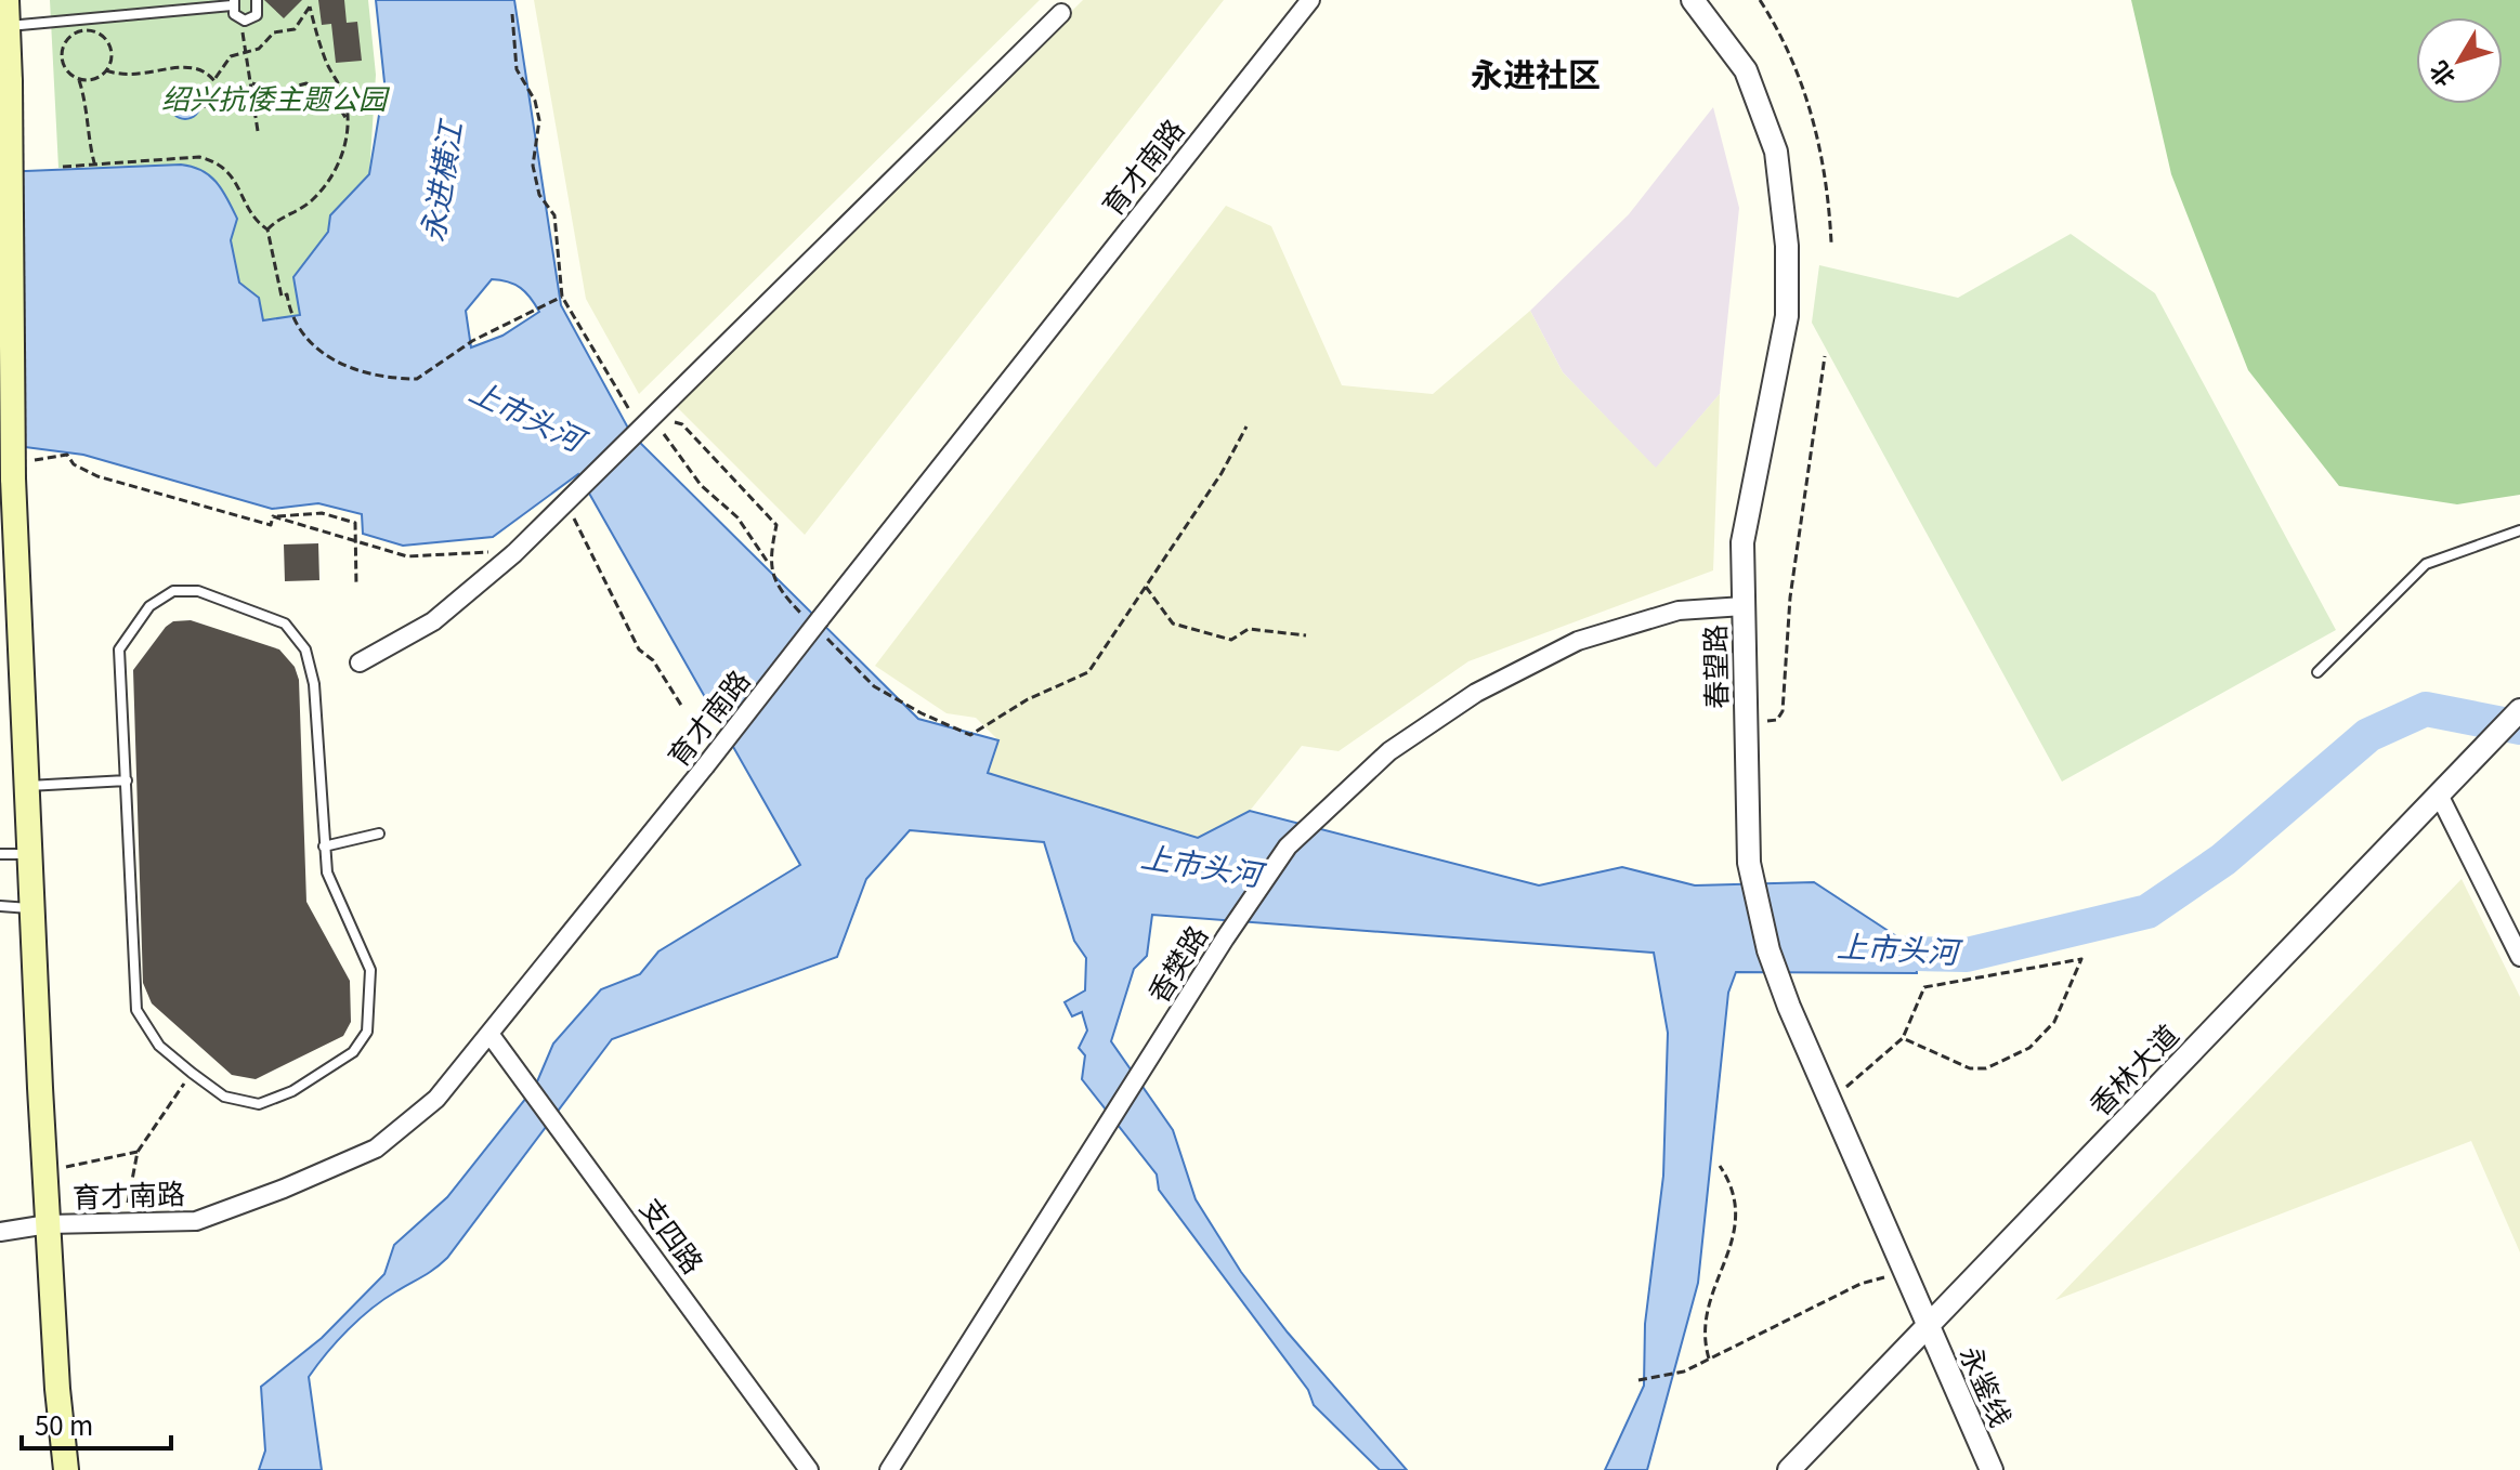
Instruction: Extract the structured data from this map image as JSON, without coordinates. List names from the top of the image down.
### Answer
{
  "streets": {
    "street": [
      "育才南路",
      "春望路",
      "香樊路",
      "香林大道",
      "支四路",
      "永鉴线"
    ]
  },
  "crossings": [
    ["育才南路", "支四路"],
    ["春望路", "香樊路"],
    ["春望路", "香林大道"],
    ["春望路", "永鉴线"],
    ["香林大道", "永鉴线"]
  ],
  "districts": ["永进社区"],
  "water": ["永进横江", "上市头河"],
  "parks": ["绍兴抗倭主题公园"],
  "scale_bar": "50 m",
  "north": "bottom left"
}
